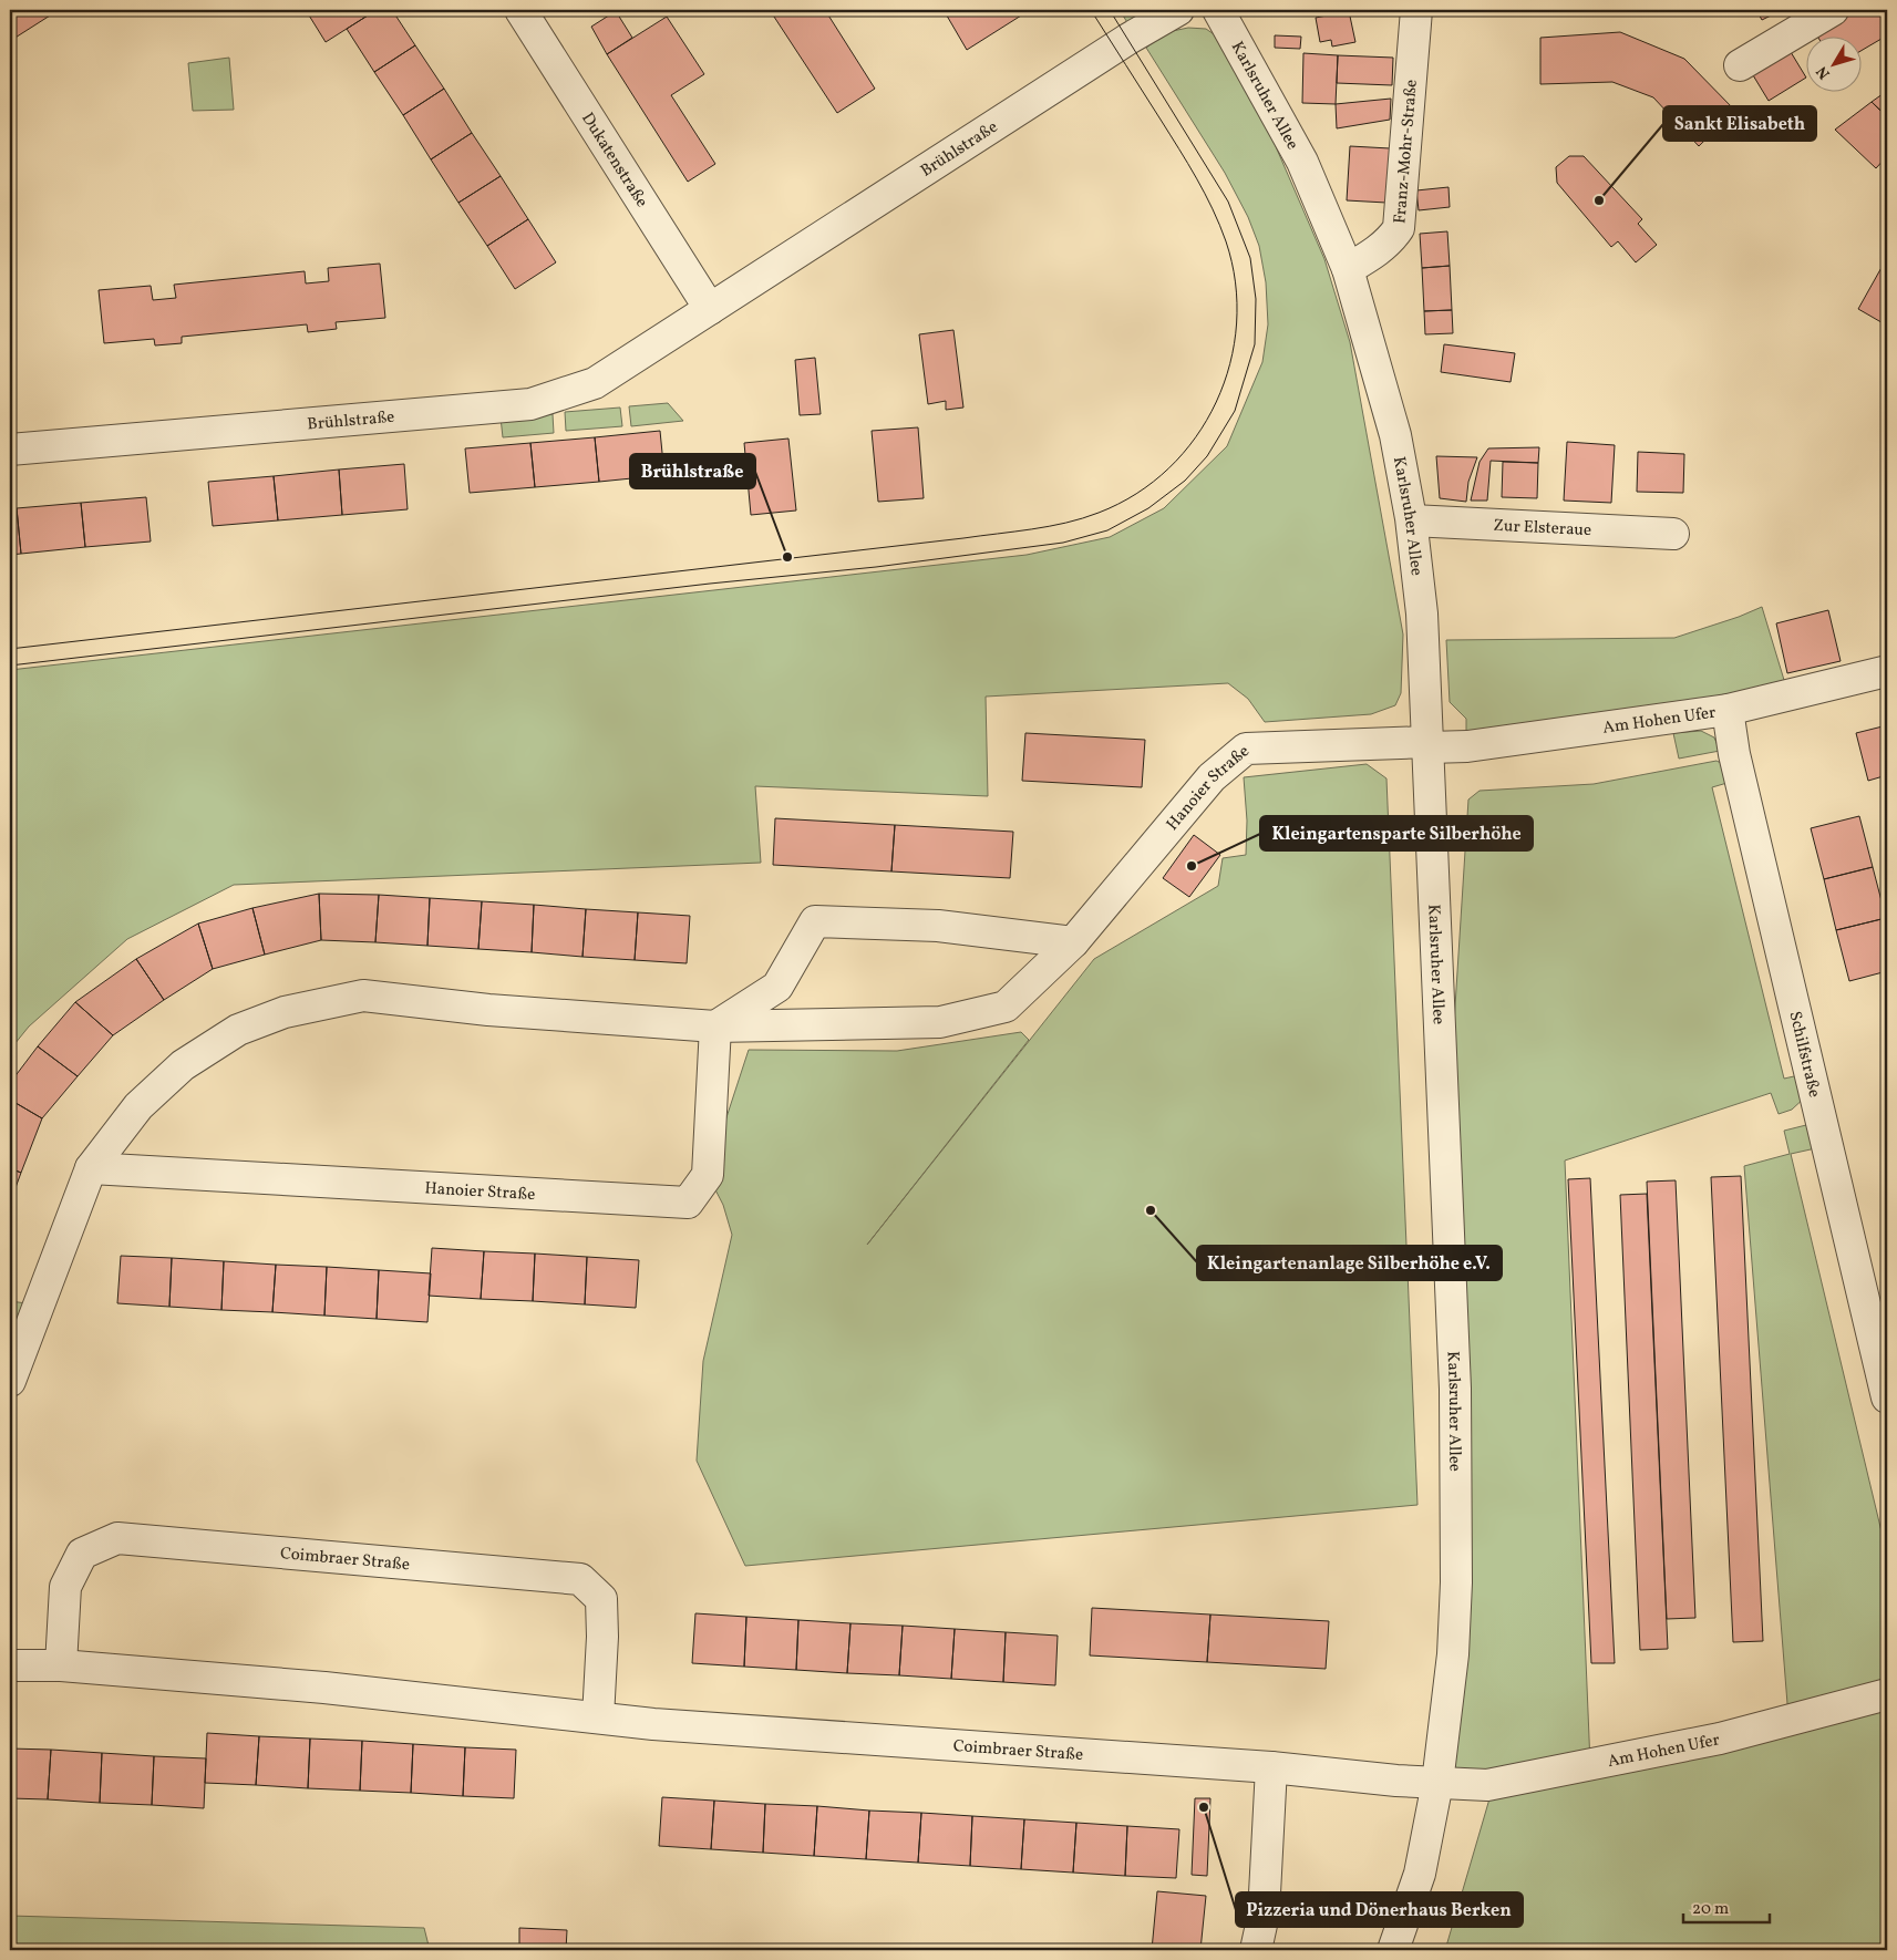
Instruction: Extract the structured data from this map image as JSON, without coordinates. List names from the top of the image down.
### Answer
{
  "streets": {
    "street": [
      "Karlsruher Allee",
      "Brühlstraße",
      "Franz-Mohr-Straße",
      "Dukatenstraße",
      "Zur Elsteraue",
      "Am Hohen Ufer",
      "Hanoier Straße",
      "Schilfstraße",
      "Coimbraer Straße"
    ]
  },
  "crossings": [
    ["Karlsruher Allee", "Franz-Mohr-Straße"],
    ["Karlsruher Allee", "Zur Elsteraue"],
    ["Karlsruher Allee", "Am Hohen Ufer"],
    ["Karlsruher Allee", "Hanoier Straße"],
    ["Karlsruher Allee", "Coimbraer Straße"],
    ["Brühlstraße", "Dukatenstraße"],
    ["Am Hohen Ufer", "Hanoier Straße"],
    ["Am Hohen Ufer", "Schilfstraße"],
    ["Am Hohen Ufer", "Coimbraer Straße"]
  ],
  "places": [
    "Sankt Elisabeth",
    "Brühlstraße",
    "Kleingartensparte Silberhöhe",
    "Kleingartenanlage Silberhöhe e.V.",
    "Pizzeria und Dönerhaus Berken"
  ],
  "scale_bar": "20 m",
  "north": "bottom left"
}
